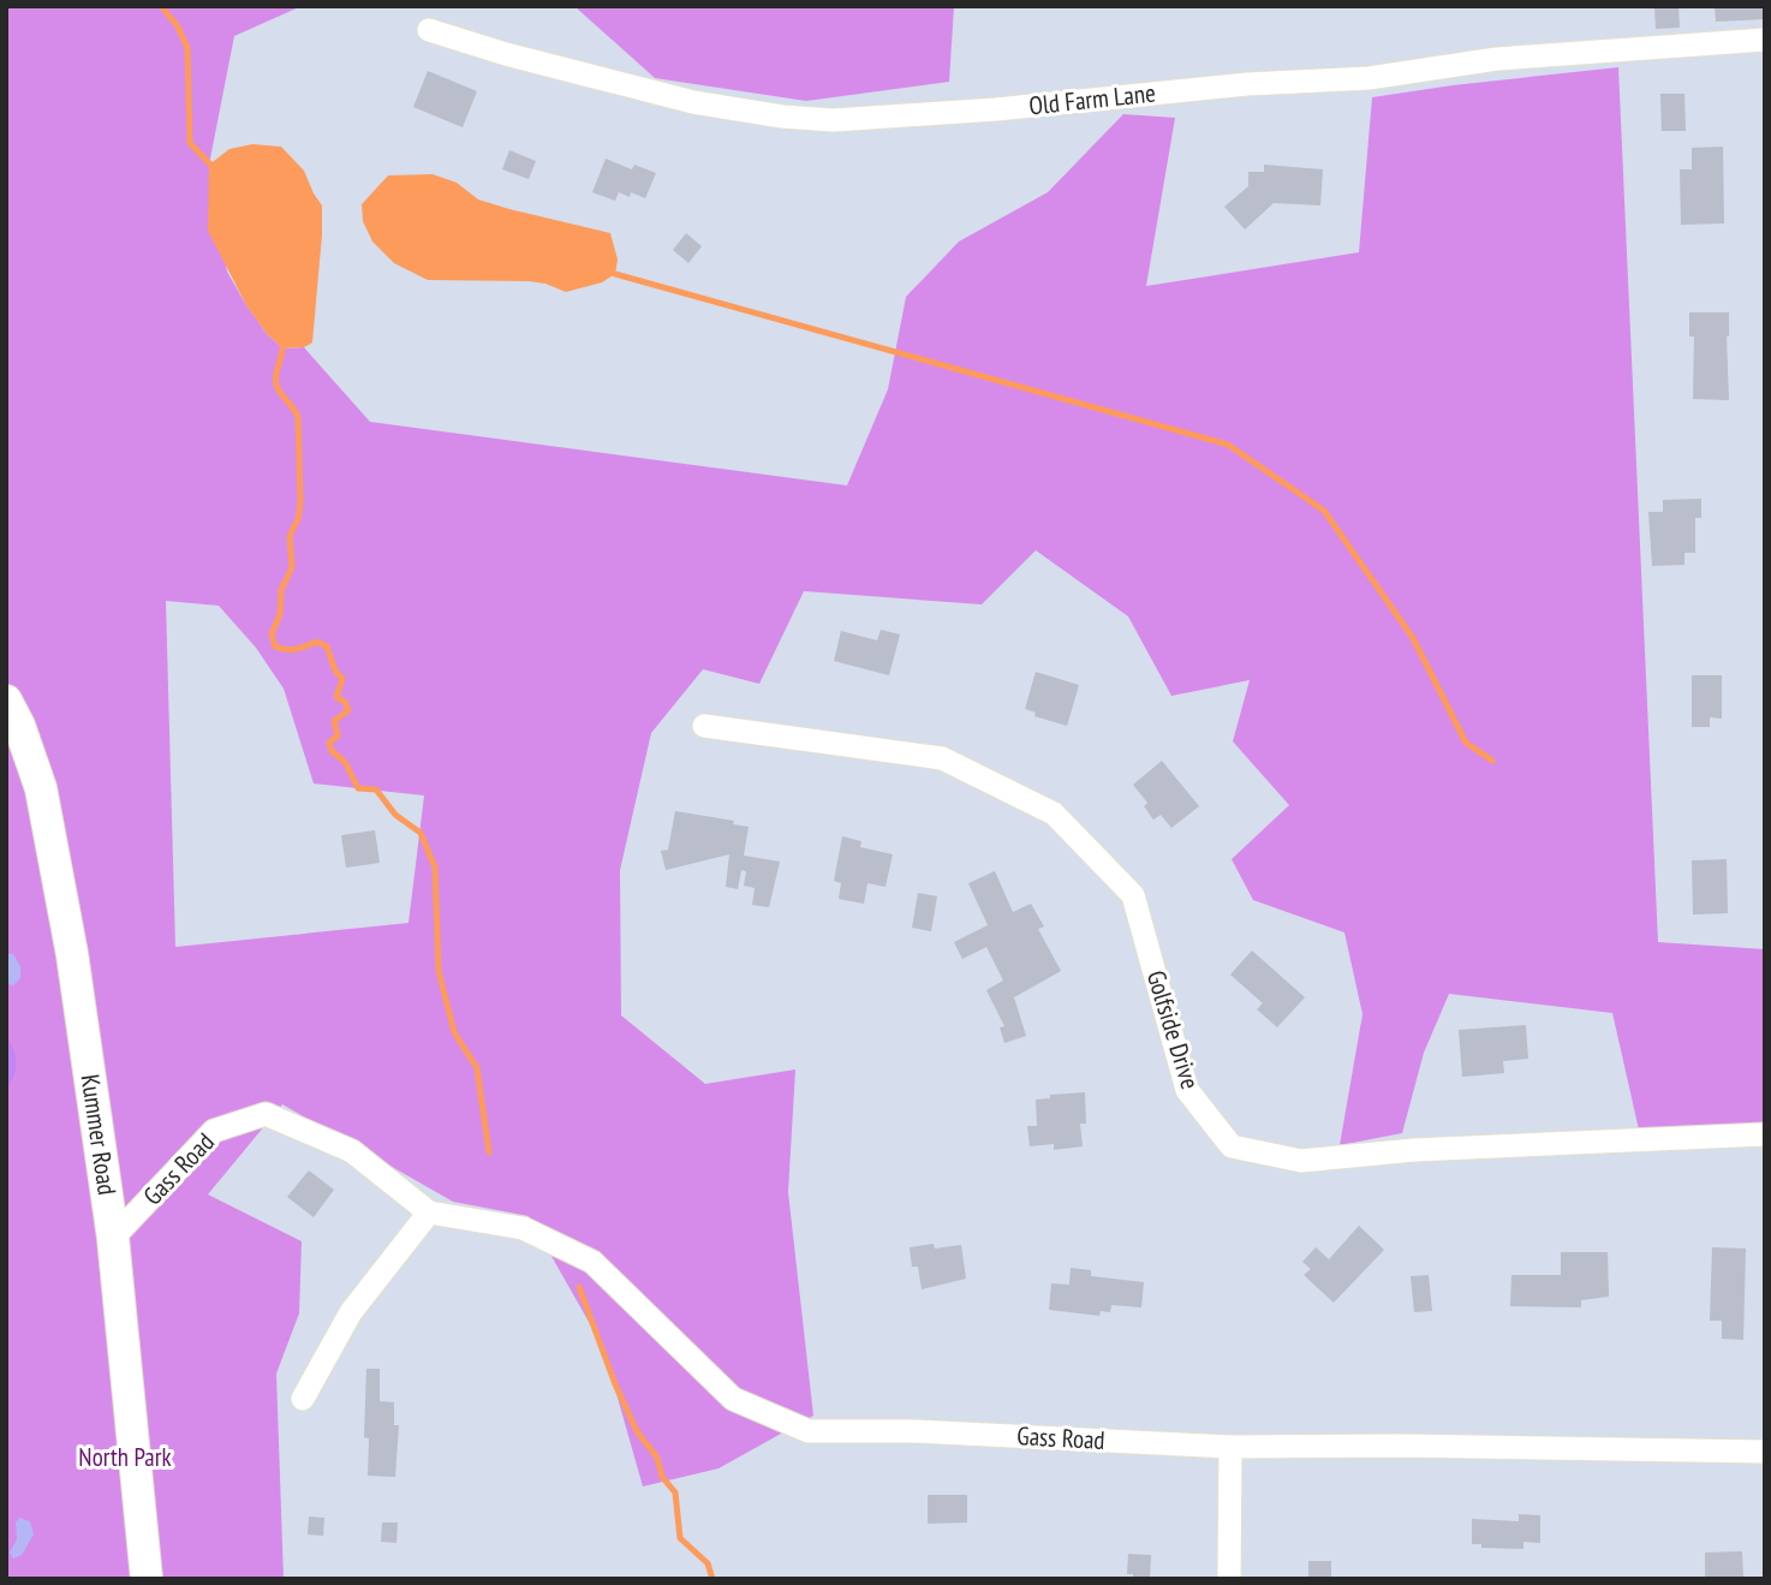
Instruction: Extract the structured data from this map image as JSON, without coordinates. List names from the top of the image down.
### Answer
{
  "streets": {
    "street": [
      "Old Farm Lane",
      "Golfside Drive",
      "Kummer Road",
      "Gass Road"
    ]
  },
  "crossings": [
    ["Kummer Road", "Gass Road"]
  ],
  "parks": ["North Park"]
}
